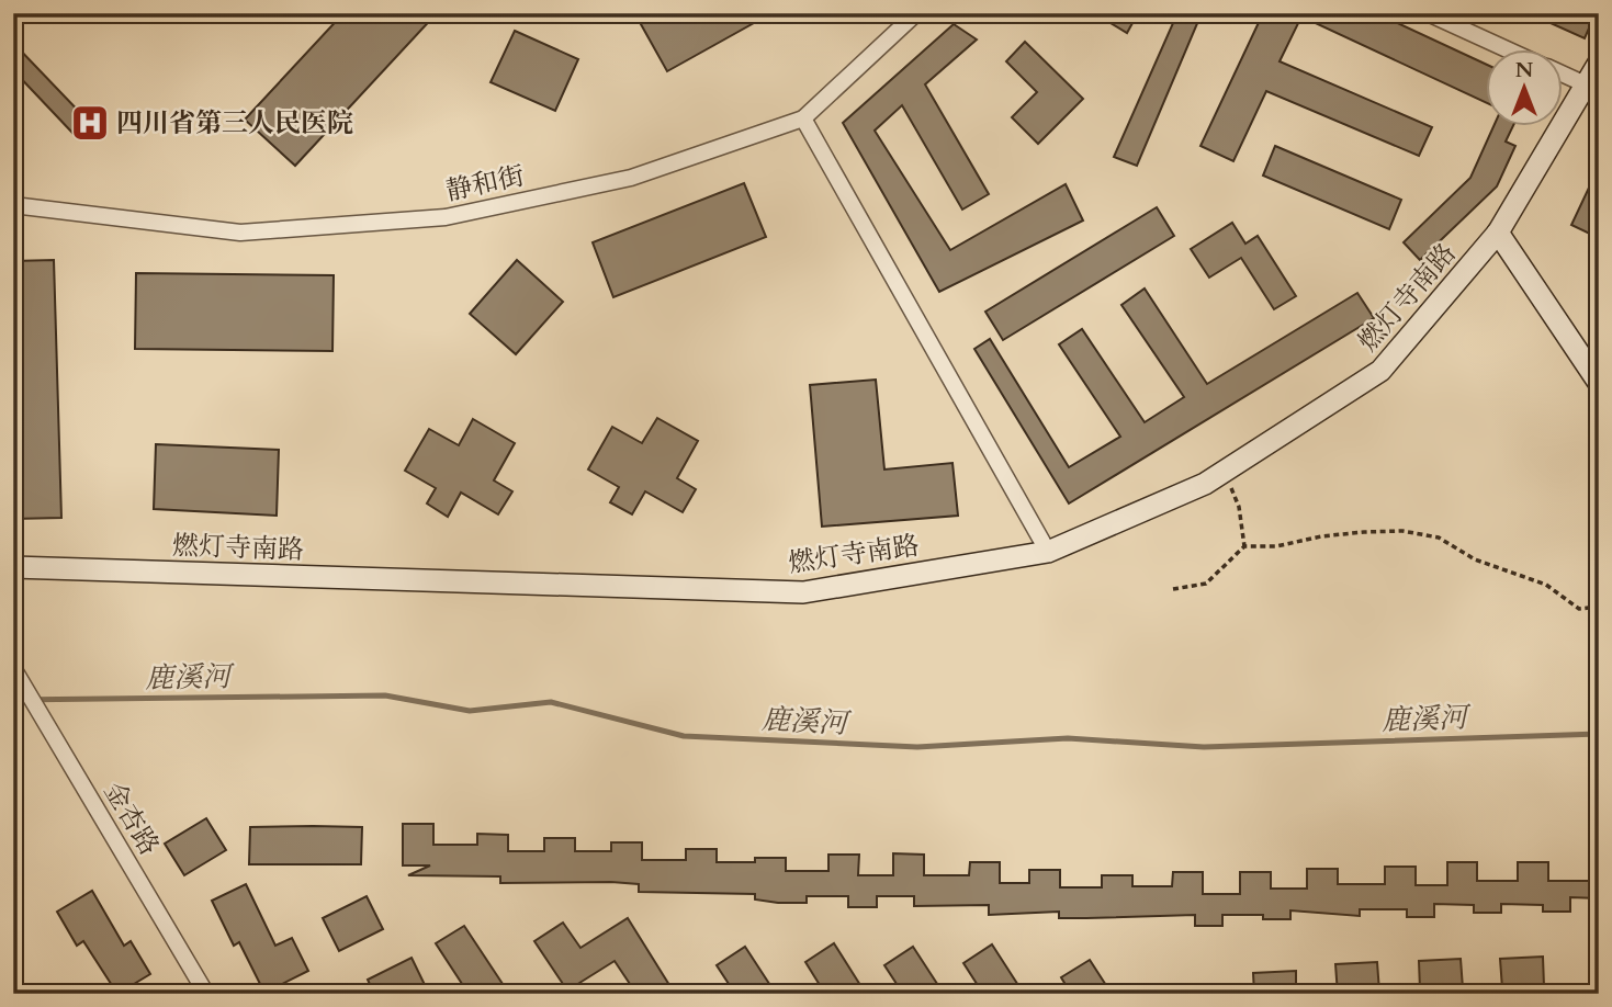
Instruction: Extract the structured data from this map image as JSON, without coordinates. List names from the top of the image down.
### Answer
{
  "streets": {
    "street": ["静和街", "燃灯寺南路", "金杏路"]
  },
  "water": ["鹿溪河"],
  "places": {
    "hospital": ["四川省第三人民医院"]
  },
  "north": "top"
}
